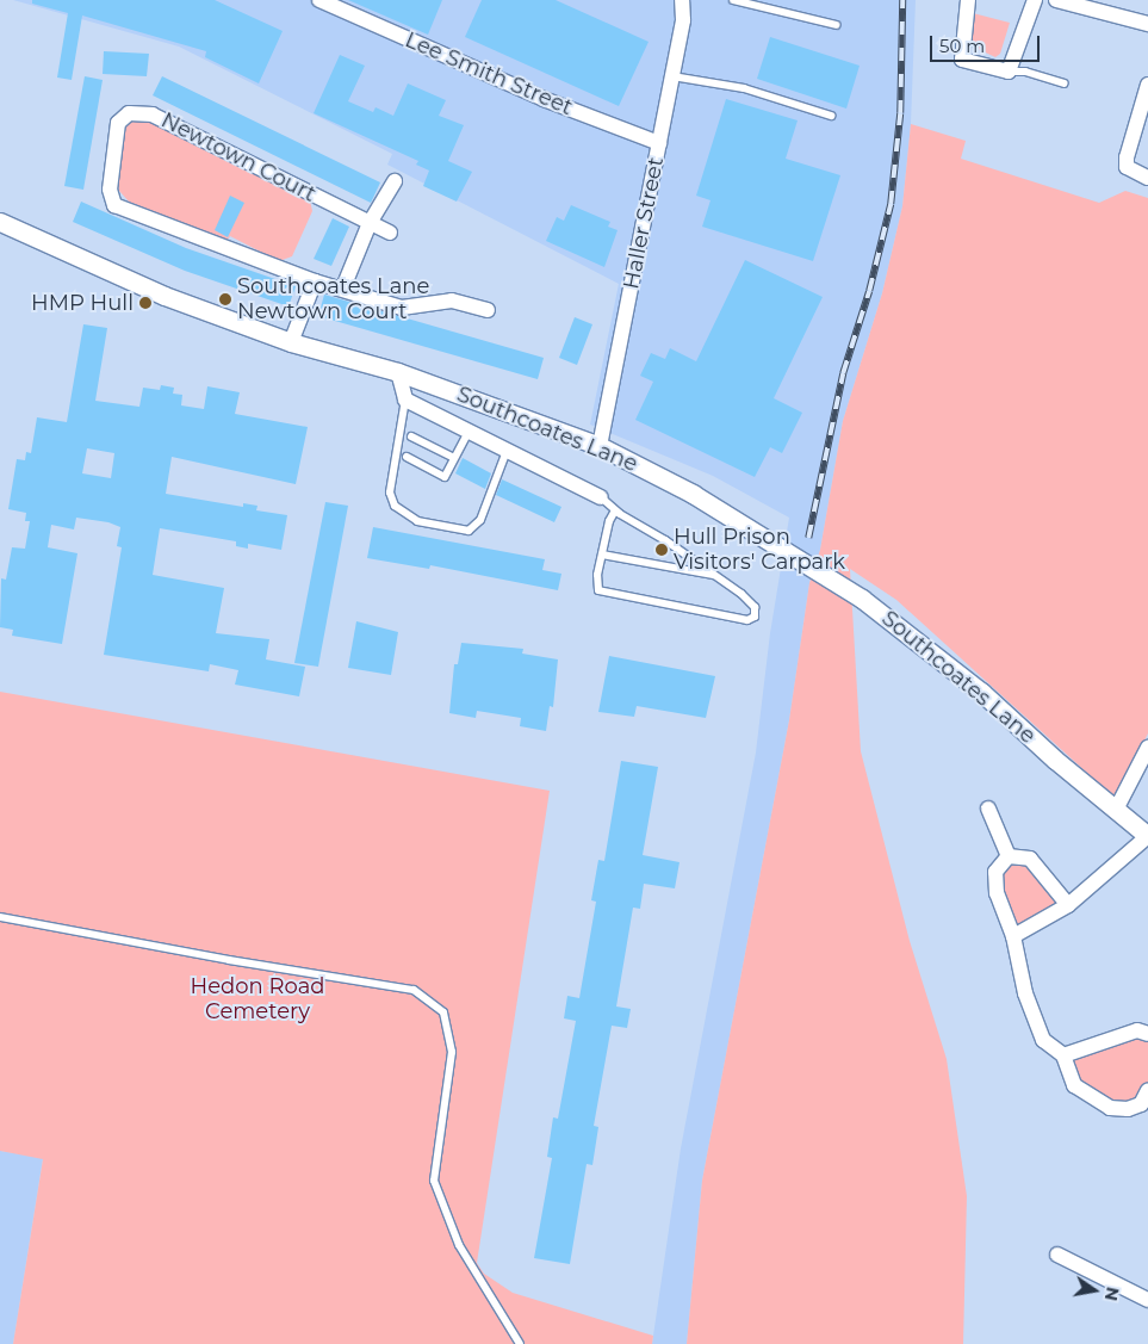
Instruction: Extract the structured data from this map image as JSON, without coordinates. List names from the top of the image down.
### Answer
{
  "streets": {
    "street": [
      "Lee Smith Street",
      "Newtown Court",
      "Haller Street",
      "Southcoates Lane"
    ]
  },
  "crossings": [
    ["Lee Smith Street", "Haller Street"],
    ["Haller Street", "Southcoates Lane"]
  ],
  "parks": ["Hedon Road Cemetery"],
  "places": ["Southcoates Lane Newtown Court", "HMP Hull", "Hull Prison Visitors' Carpark"],
  "scale_bar": "50 m",
  "north": "right"
}
